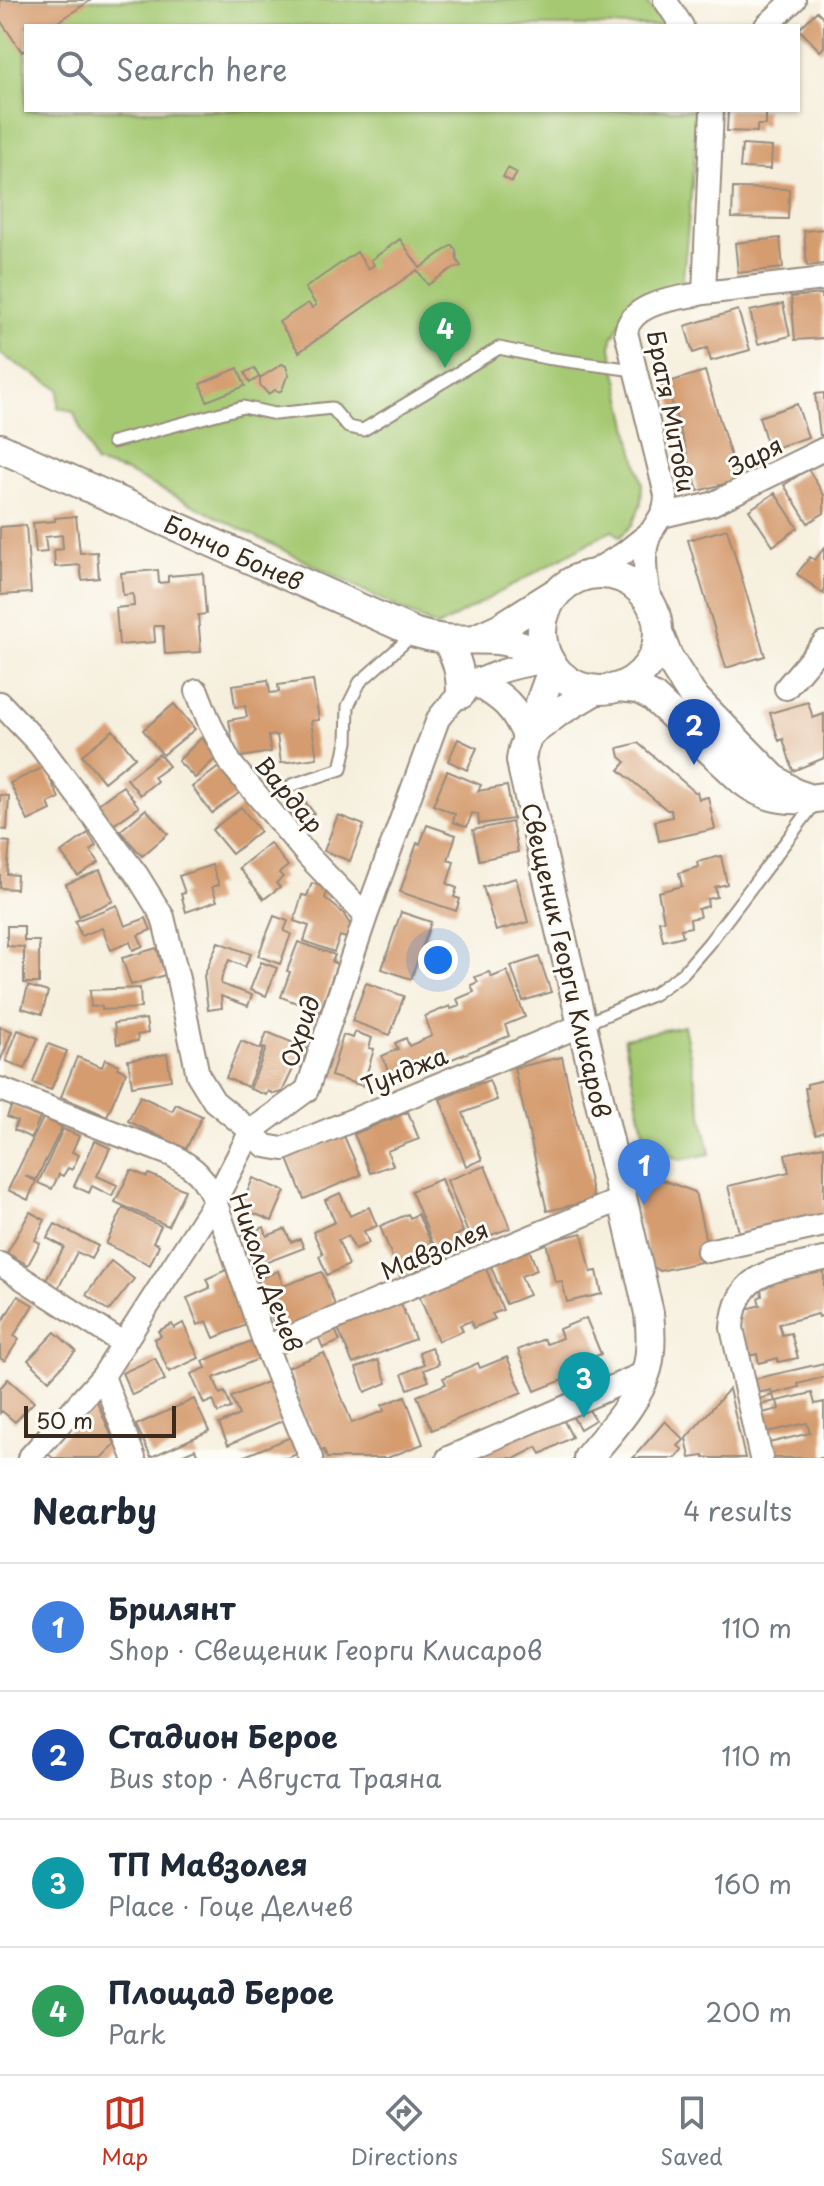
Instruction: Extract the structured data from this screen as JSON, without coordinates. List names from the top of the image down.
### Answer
{
  "streets": {
    "street": [
      "Братя Митови",
      "Заря",
      "Бончо Бонев",
      "Вардар",
      "Свещеник Георги Клисаров",
      "Охрид",
      "Тунджа",
      "Мавзолея",
      "Никола Дечев"
    ]
  },
  "crossings": [
    ["Братя Митови", "Заря"],
    ["Братя Митови", "Бончо Бонев"],
    ["Братя Митови", "Свещеник Георги Клисаров"],
    ["Братя Митови", "Охрид"],
    ["Бончо Бонев", "Свещеник Георги Клисаров"],
    ["Бончо Бонев", "Охрид"],
    ["Вардар", "Охрид"],
    ["Свещеник Георги Клисаров", "Охрид"],
    ["Свещеник Георги Клисаров", "Тунджа"],
    ["Свещеник Георги Клисаров", "Мавзолея"],
    ["Охрид", "Тунджа"],
    ["Охрид", "Никола Дечев"],
    ["Мавзолея", "Никола Дечев"]
  ],
  "scale_bar": "50 m",
  "page": {
    "search": "Search here",
    "pins": [
      "4",
      "2",
      "1",
      "3"
    ],
    "scale": "50 m",
    "heading": ["Nearby", "4 results"],
    "list": [
      {
        "mark": "1",
        "name": "Брилянт",
        "note": "Shop · Свещеник Георги Клисаров",
        "value": "110 m"
      },
      {
        "mark": "2",
        "name": "Стадион Берое",
        "note": "Bus stop · Августа Траяна",
        "value": "110 m"
      },
      {
        "mark": "3",
        "name": "ТП Мавзолея",
        "note": "Place · Гоце Делчев",
        "value": "160 m"
      },
      {
        "mark": "4",
        "name": "Площад Берое",
        "note": "Park",
        "value": "200 m"
      }
    ],
    "nav": ["Map", "Directions", "Saved"]
  }
}
